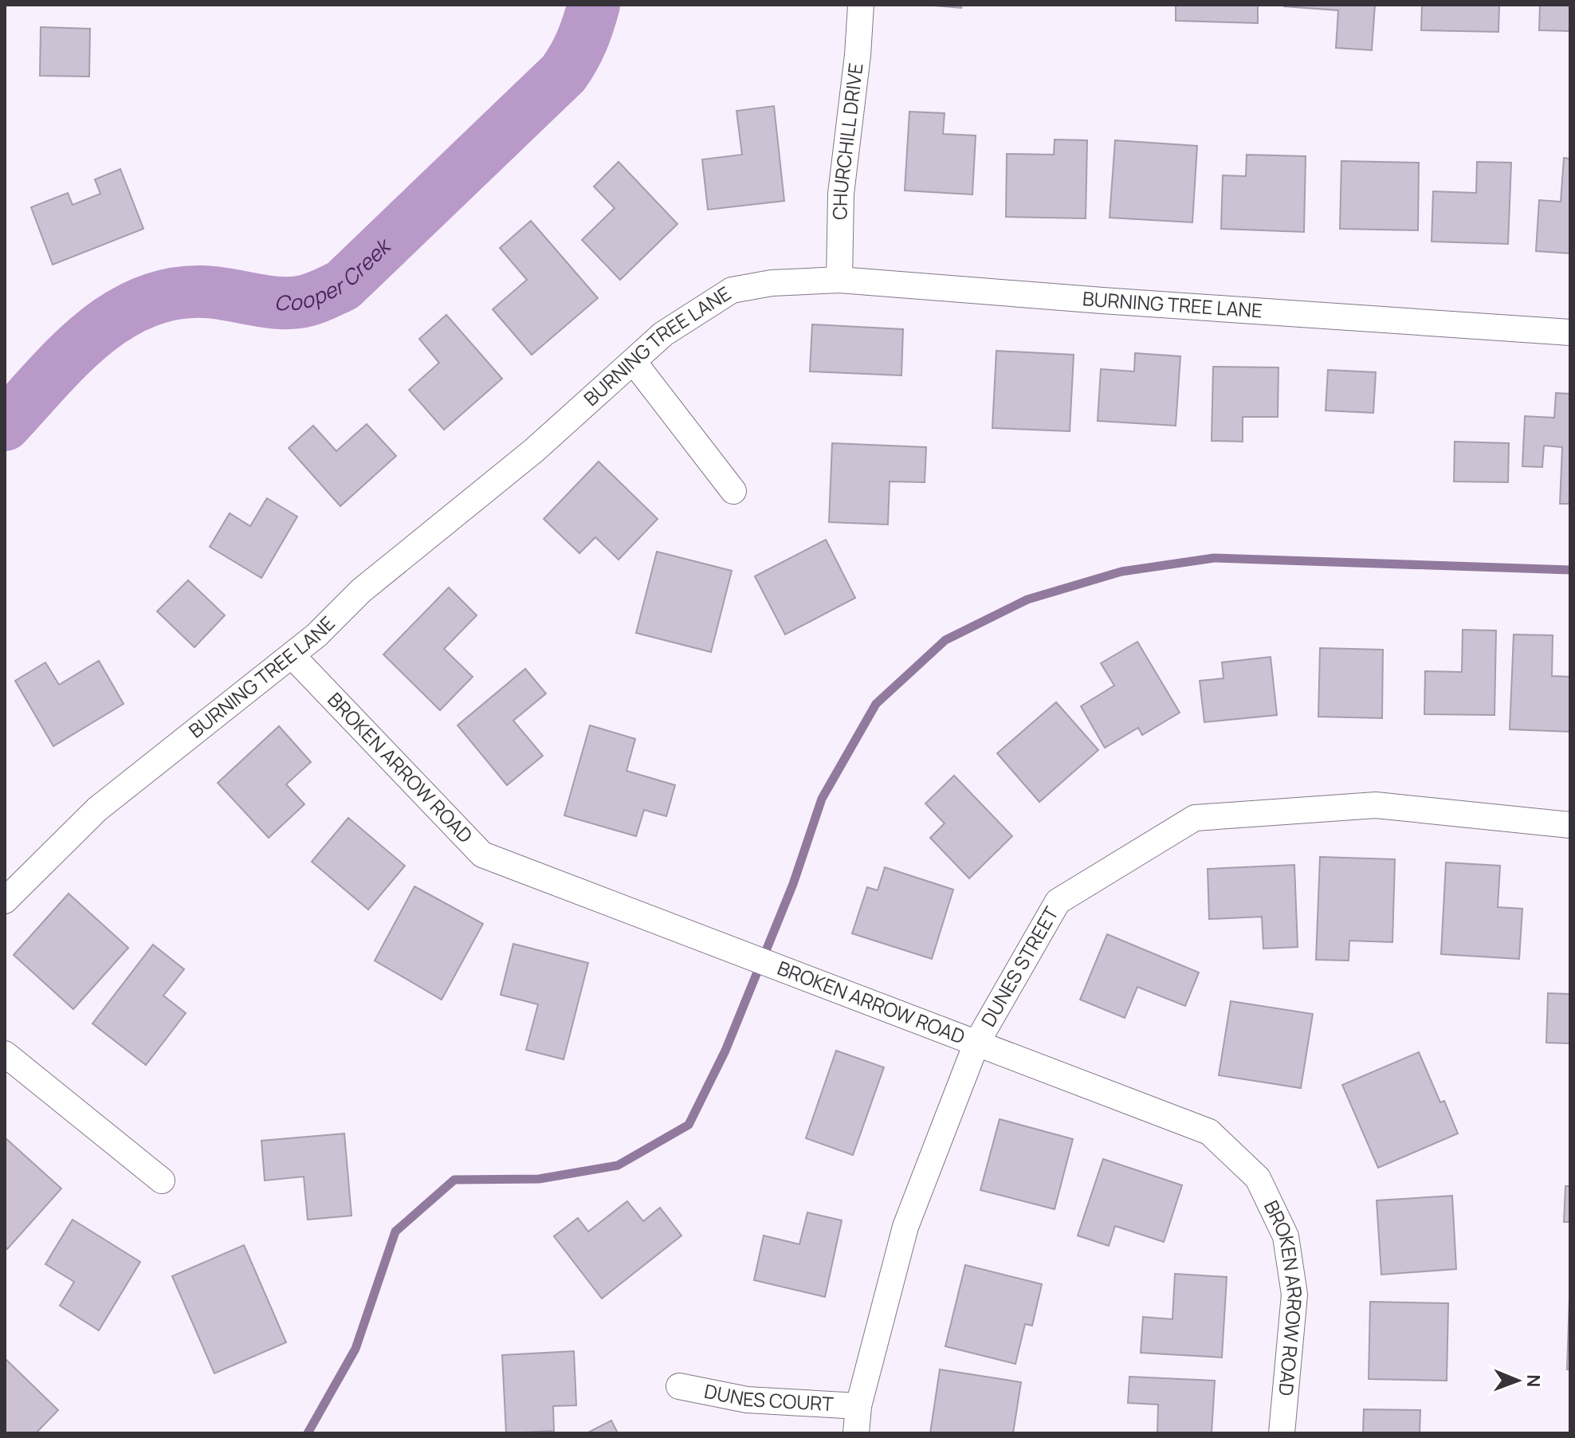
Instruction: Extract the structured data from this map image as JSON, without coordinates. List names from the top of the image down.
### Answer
{
  "streets": {
    "street": [
      "CHURCHILL DRIVE",
      "BURNING TREE LANE",
      "BROKEN ARROW ROAD",
      "DUNES STREET",
      "DUNES COURT"
    ]
  },
  "crossings": [
    ["CHURCHILL DRIVE", "BURNING TREE LANE"],
    ["BURNING TREE LANE", "BROKEN ARROW ROAD"],
    ["BROKEN ARROW ROAD", "DUNES STREET"],
    ["DUNES STREET", "DUNES COURT"]
  ],
  "water": ["Cooper Creek"],
  "north": "right"
}
